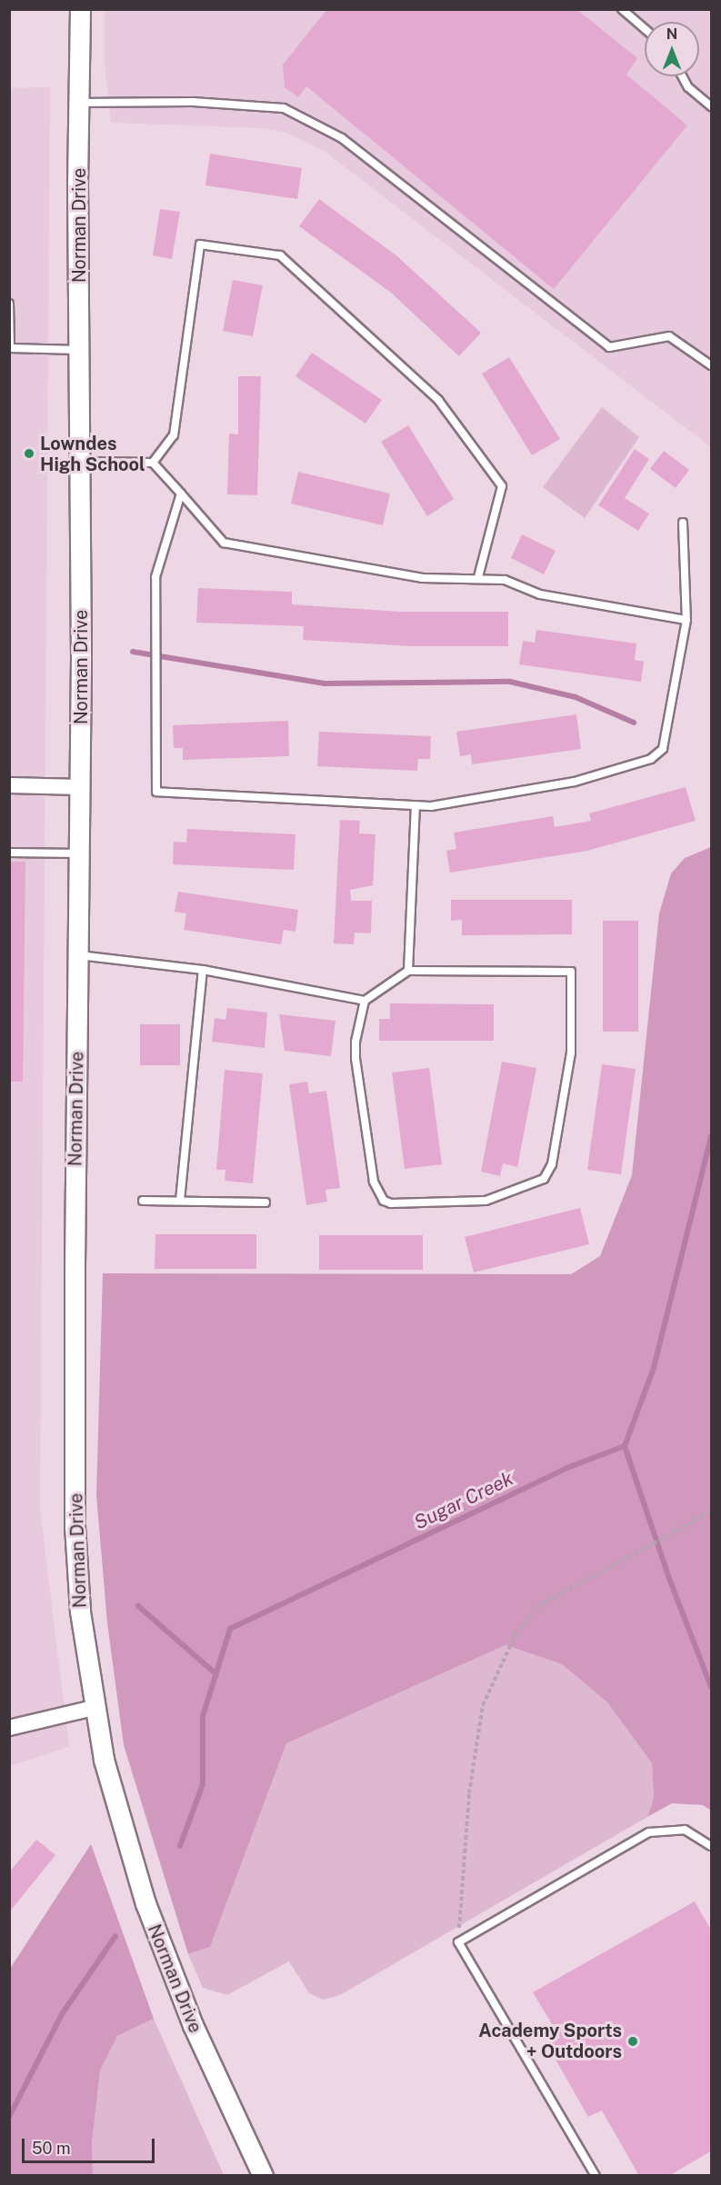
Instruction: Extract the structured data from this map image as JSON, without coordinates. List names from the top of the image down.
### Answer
{
  "streets": {
    "street": ["Norman Drive"]
  },
  "water": ["Sugar Creek"],
  "places": ["Lowndes High School", "Academy Sports + Outdoors"],
  "scale_bar": "50 m",
  "north": "top"
}
